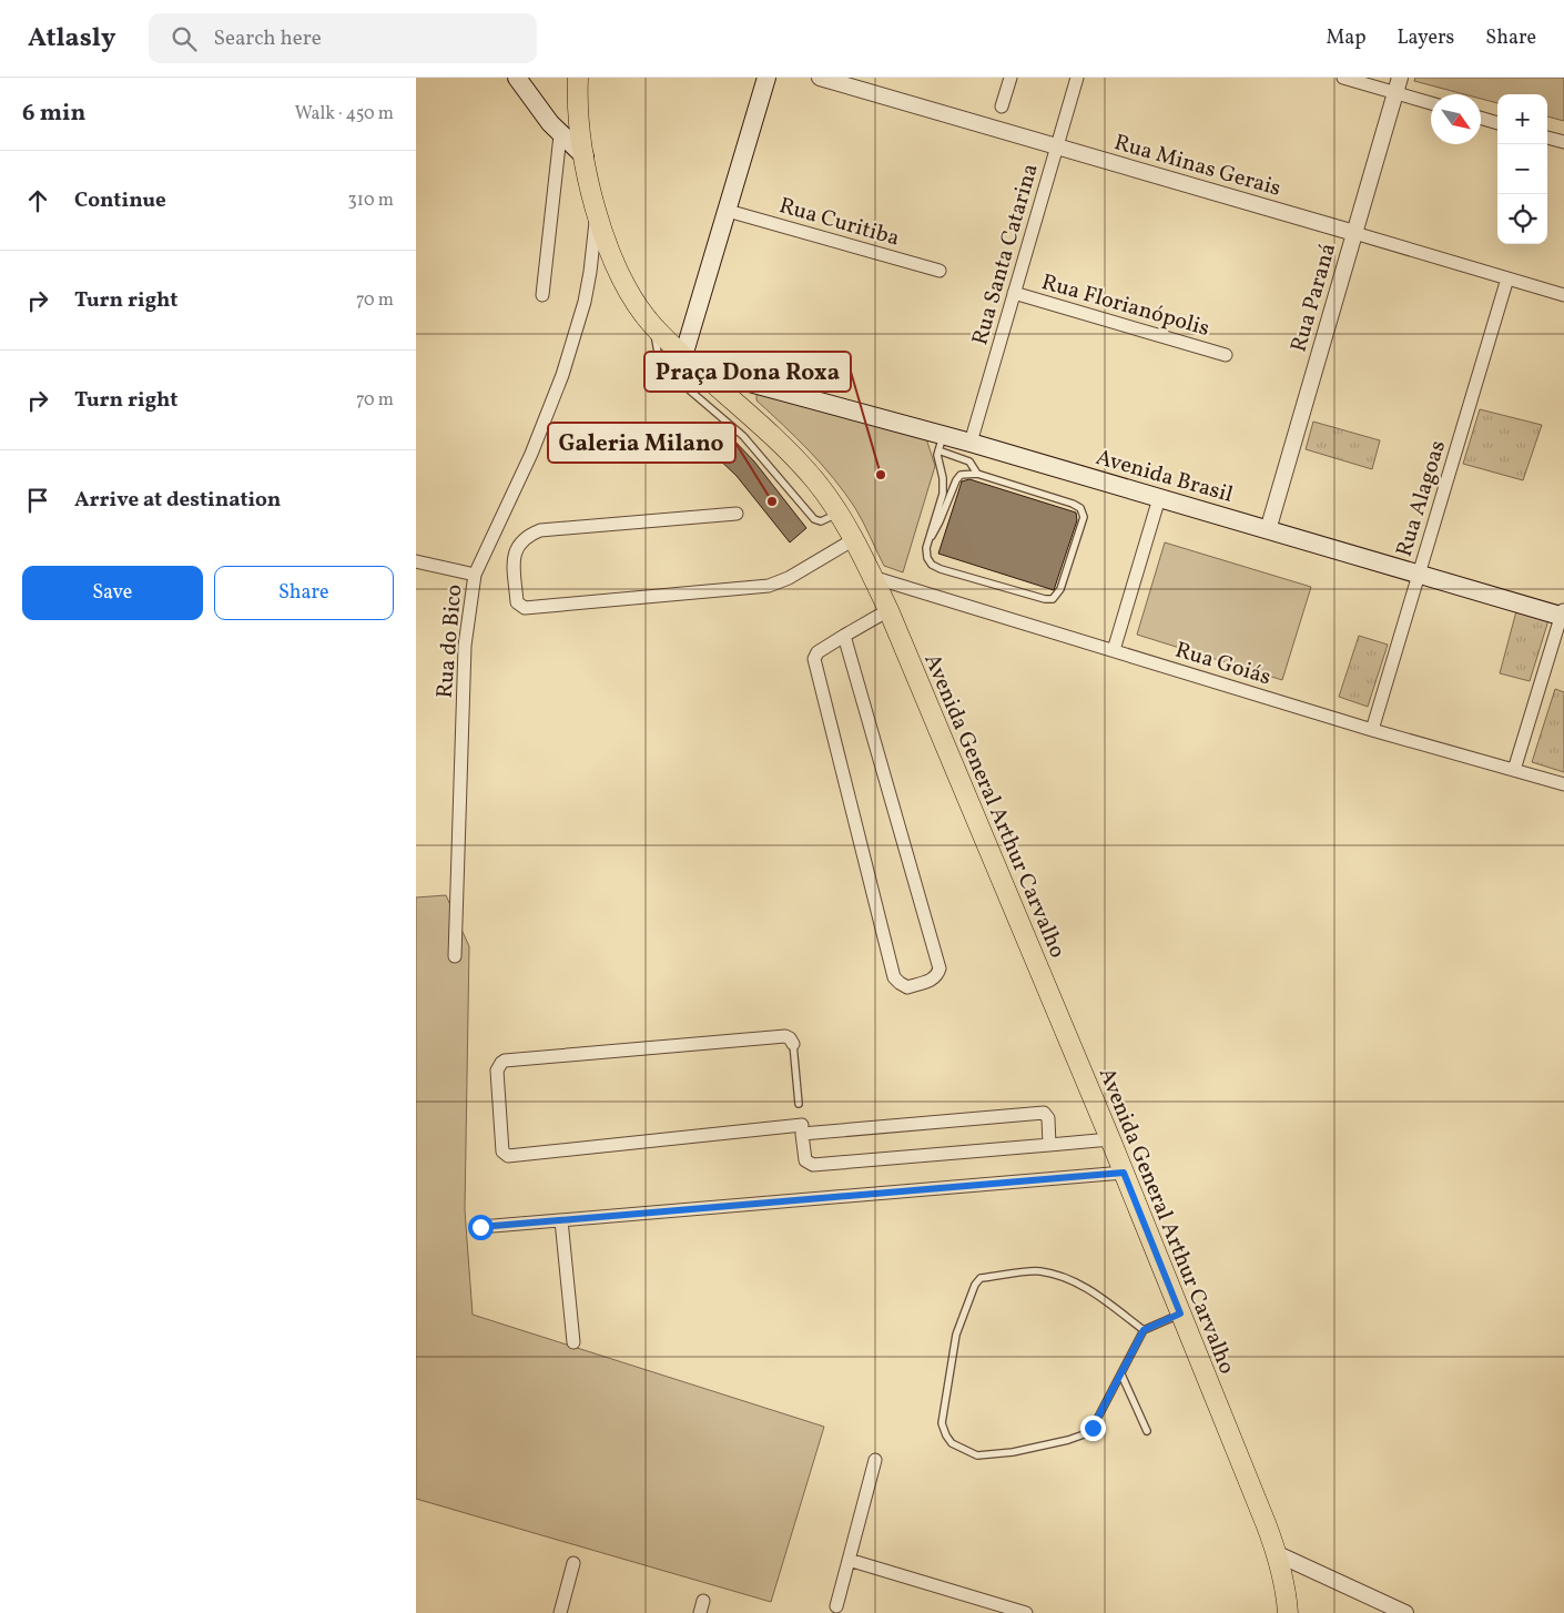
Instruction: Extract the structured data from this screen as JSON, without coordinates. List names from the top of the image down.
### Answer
{
  "streets": {
    "main road": ["Avenida Brasil", "Avenida General Arthur Carvalho"],
    "street": [
      "Rua Minas Gerais",
      "Rua Curitiba",
      "Rua Santa Catarina",
      "Rua Paraná",
      "Rua Florianópolis",
      "Rua Alagoas",
      "Rua do Bico",
      "Rua Goiás"
    ]
  },
  "crossings": [
    ["Rua Minas Gerais", "Rua Santa Catarina"],
    ["Rua Minas Gerais", "Rua Paraná"],
    ["Rua Minas Gerais", "Rua Alagoas"],
    ["Rua Santa Catarina", "Rua Florianópolis"],
    ["Rua Santa Catarina", "Avenida Brasil"],
    ["Rua Paraná", "Avenida Brasil"],
    ["Avenida Brasil", "Rua Alagoas"],
    ["Avenida Brasil", "Avenida General Arthur Carvalho"],
    ["Rua Alagoas", "Rua Goiás"],
    ["Rua do Bico", "Avenida General Arthur Carvalho"],
    ["Rua Goiás", "Avenida General Arthur Carvalho"]
  ],
  "places": ["Praça Dona Roxa", "Galeria Milano"],
  "north": "bottom right",
  "page": {
    "header": "Atlasly",
    "search": "Search here",
    "nav": ["Map", "Layers", "Share"],
    "heading": ["6 min", "Walk · 450 m"],
    "map_buttons": ["+", "−"],
    "list": [
      ["Continue", "310 m"],
      ["Turn right", "70 m"],
      ["Turn right", "70 m"],
      "Arrive at destination"
    ],
    "buttons": ["Save", "Share"]
  }
}
